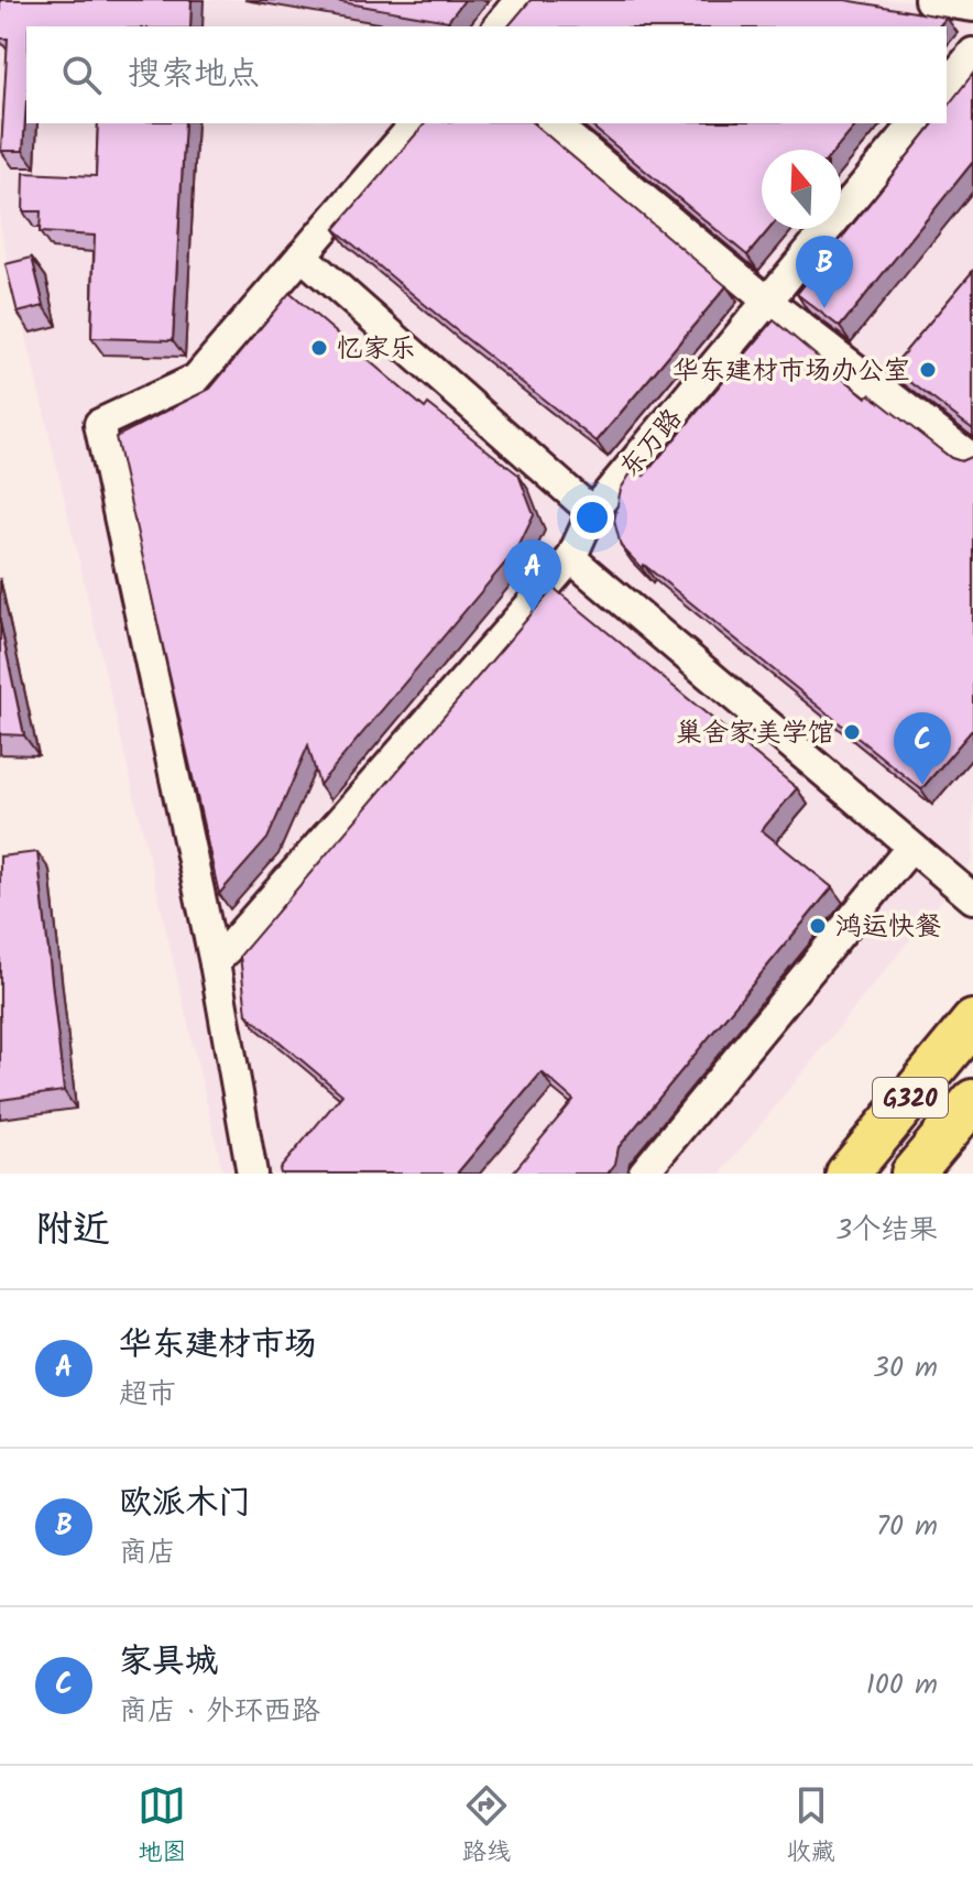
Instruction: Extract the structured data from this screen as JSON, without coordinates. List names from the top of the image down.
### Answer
{
  "streets": {
    "highway": ["G320"],
    "lane": ["东万路"]
  },
  "places": [
    "忆家乐",
    "华东建材市场办公室",
    "巢舍家美学馆",
    "鸿运快餐"
  ],
  "north": "top",
  "page": {
    "search": "搜索地点",
    "pins": ["B", "A", "C"],
    "heading": ["附近", "3个结果"],
    "list": [
      {
        "mark": "A",
        "name": "华东建材市场",
        "note": "超市",
        "value": "30 m"
      },
      {
        "mark": "B",
        "name": "欧派木门",
        "note": "商店",
        "value": "70 m"
      },
      {
        "mark": "C",
        "name": "家具城",
        "note": "商店 · 外环西路",
        "value": "100 m"
      }
    ],
    "nav": ["地图", "路线", "收藏"]
  }
}
